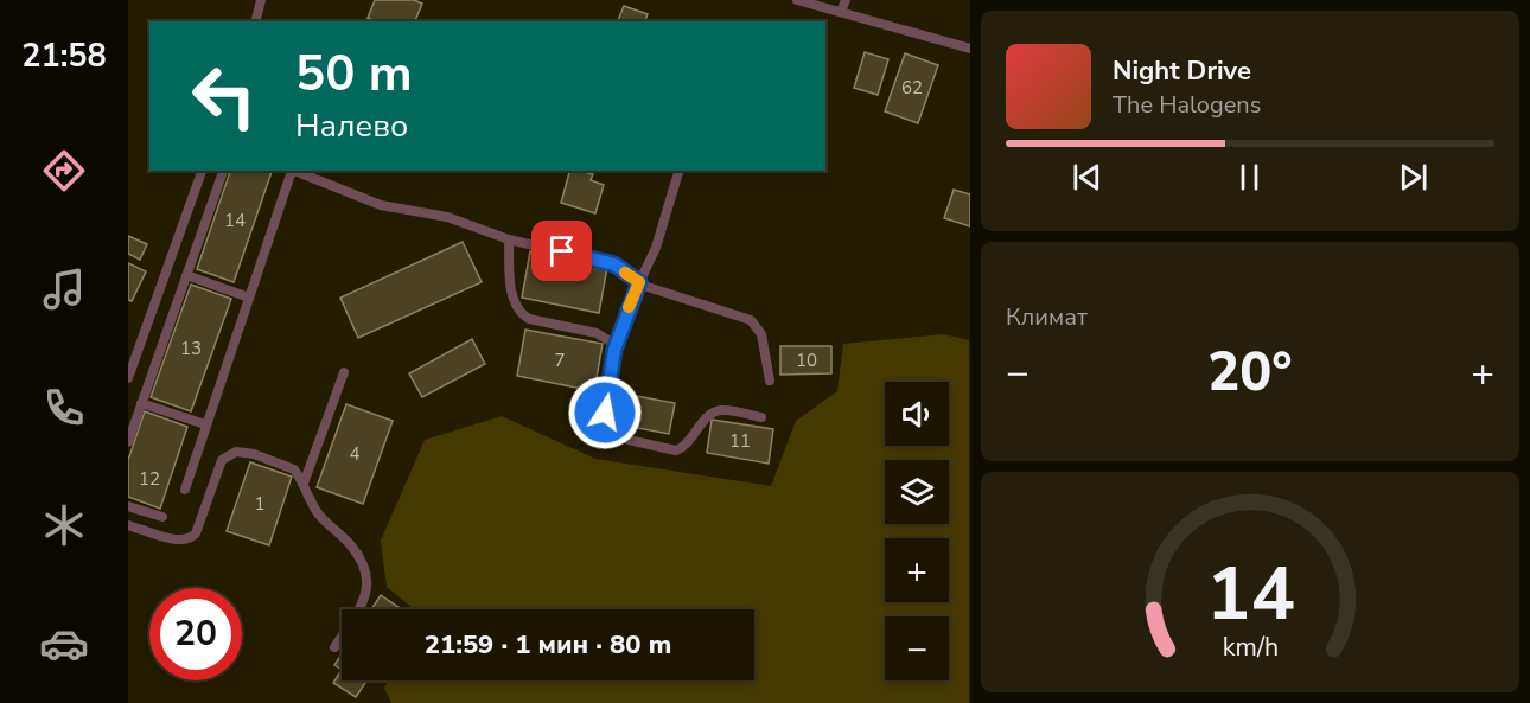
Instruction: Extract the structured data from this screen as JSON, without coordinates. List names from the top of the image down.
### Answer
{
  "house_numbers": [
    "62",
    "14",
    "13",
    "7",
    "10",
    "11",
    "4",
    "12",
    "1"
  ],
  "page": {
    "tabs": "21:58",
    "turn": ["50 m", "Налево"],
    "song": ["Night Drive", "The Halogens"],
    "tile": "Климат",
    "heat": ["−", "20°", "+"],
    "map_buttons": ["+", "−"],
    "limit": "20",
    "trip": "21:59 · 1 мин · 80 m",
    "gauge": ["14", "km/h"]
  }
}
